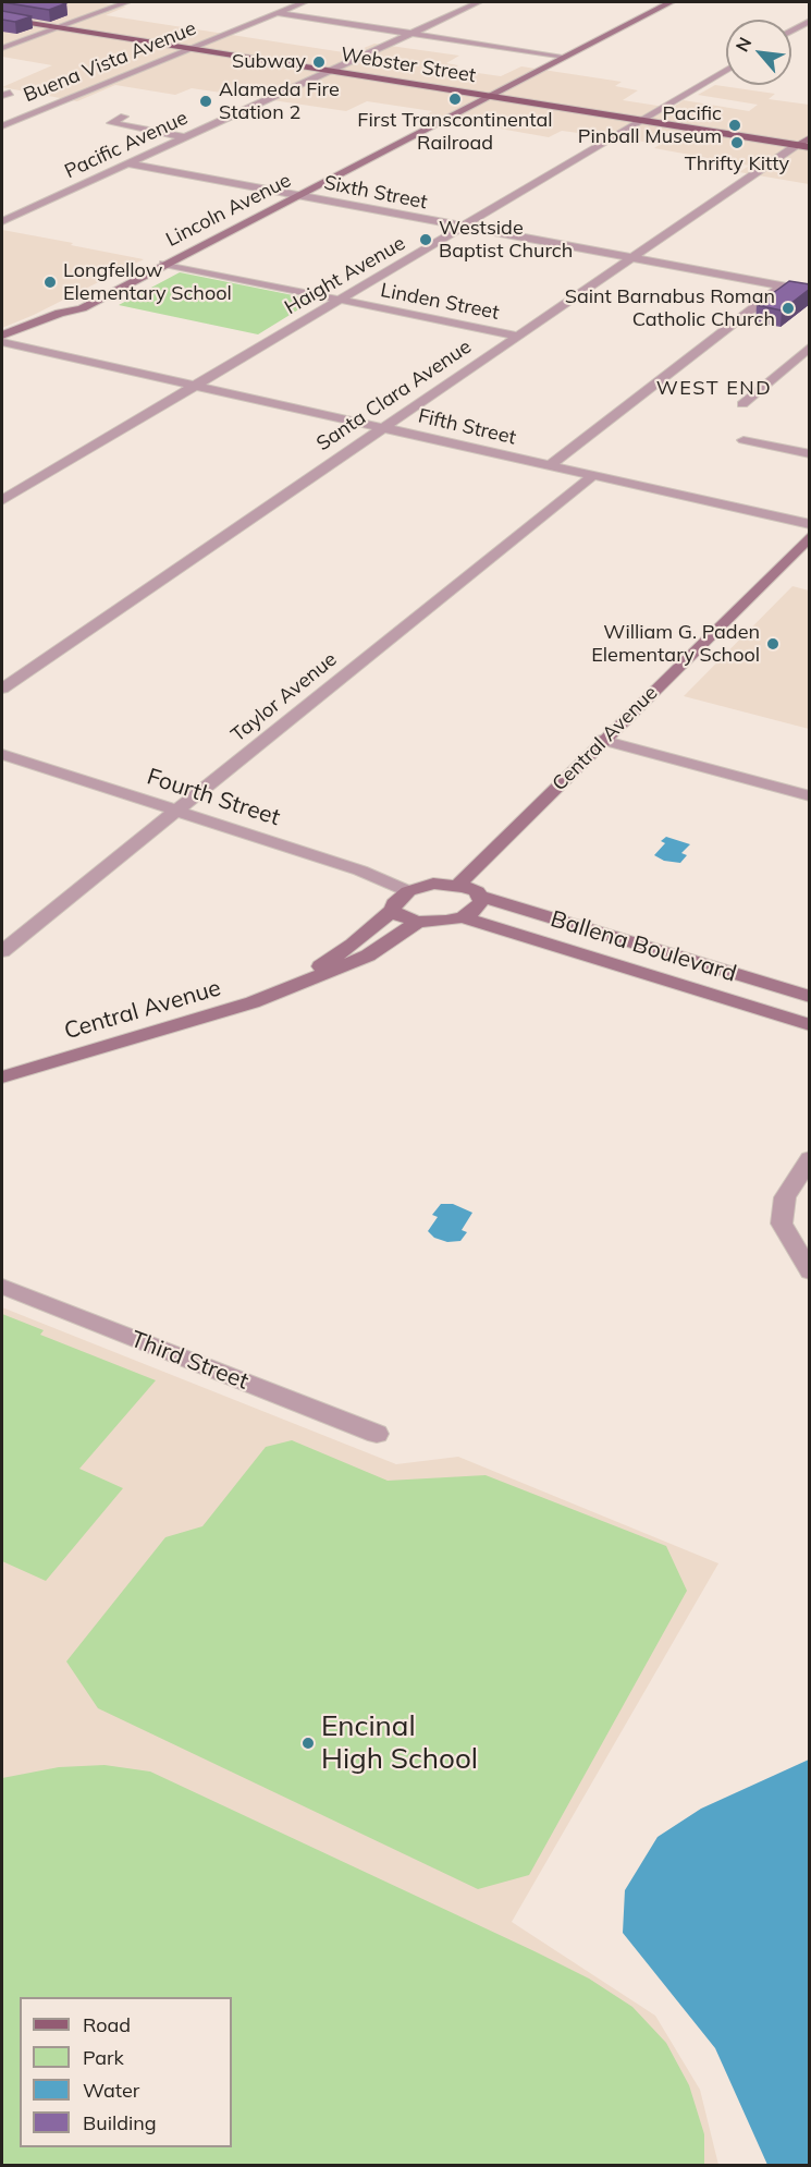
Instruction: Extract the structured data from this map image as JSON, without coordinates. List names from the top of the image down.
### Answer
{
  "streets": {
    "main road": ["Webster Street"],
    "street": [
      "Buena Vista Avenue",
      "Pacific Avenue",
      "Sixth Street",
      "Lincoln Avenue",
      "Haight Avenue",
      "Linden Street",
      "Santa Clara Avenue",
      "Fifth Street",
      "Taylor Avenue",
      "Central Avenue",
      "Fourth Street",
      "Ballena Boulevard",
      "Third Street"
    ]
  },
  "crossings": [
    ["Buena Vista Avenue", "Webster Street"],
    ["Webster Street", "Pacific Avenue"],
    ["Webster Street", "Lincoln Avenue"],
    ["Webster Street", "Haight Avenue"],
    ["Webster Street", "Santa Clara Avenue"],
    ["Pacific Avenue", "Sixth Street"],
    ["Sixth Street", "Lincoln Avenue"],
    ["Sixth Street", "Haight Avenue"],
    ["Sixth Street", "Santa Clara Avenue"],
    ["Lincoln Avenue", "Linden Street"],
    ["Lincoln Avenue", "Fifth Street"],
    ["Haight Avenue", "Linden Street"],
    ["Haight Avenue", "Fifth Street"],
    ["Linden Street", "Santa Clara Avenue"],
    ["Santa Clara Avenue", "Fifth Street"],
    ["Fifth Street", "Taylor Avenue"],
    ["Taylor Avenue", "Fourth Street"],
    ["Central Avenue", "Fourth Street"],
    ["Central Avenue", "Ballena Boulevard"]
  ],
  "districts": ["WEST END"],
  "places": [
    "Subway",
    "First Transcontinental Railroad",
    "Alameda Fire Station 2",
    "Pacific Pinball Museum",
    "Thrifty Kitty",
    "Westside Baptist Church",
    "Longfellow Elementary School",
    "Saint Barnabus Roman Catholic Church",
    "William G. Paden Elementary School",
    "Encinal High School"
  ],
  "legend": [
    "Road",
    "Park",
    "Water",
    "Building"
  ],
  "north": "top left"
}
